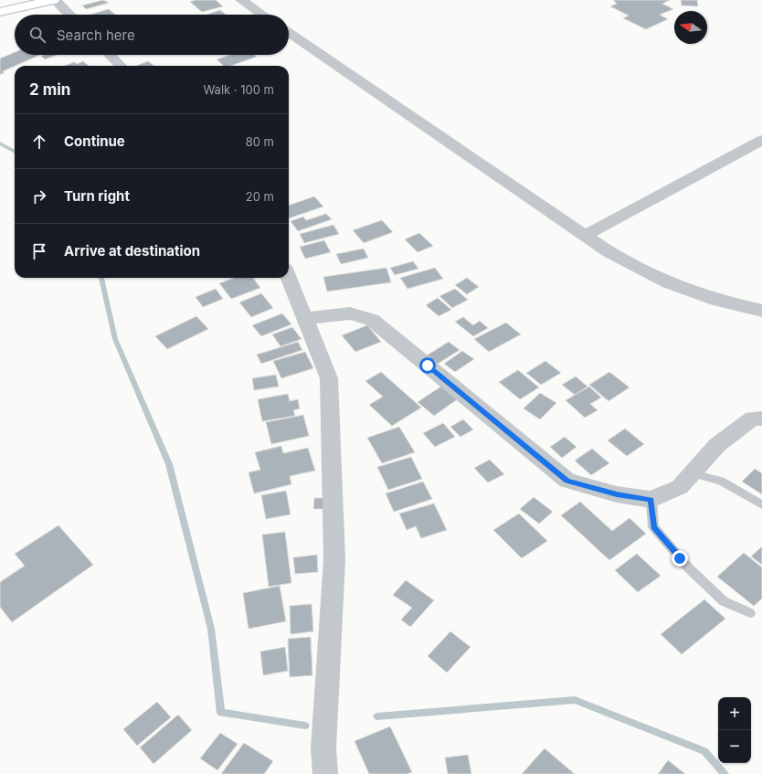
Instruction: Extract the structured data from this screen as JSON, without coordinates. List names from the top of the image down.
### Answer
{
  "north": "left",
  "page": {
    "search": "Search here",
    "heading": ["2 min", "Walk · 100 m"],
    "list": [
      ["Continue", "80 m"],
      ["Turn right", "20 m"],
      "Arrive at destination"
    ],
    "map_buttons": ["+", "−"]
  }
}
